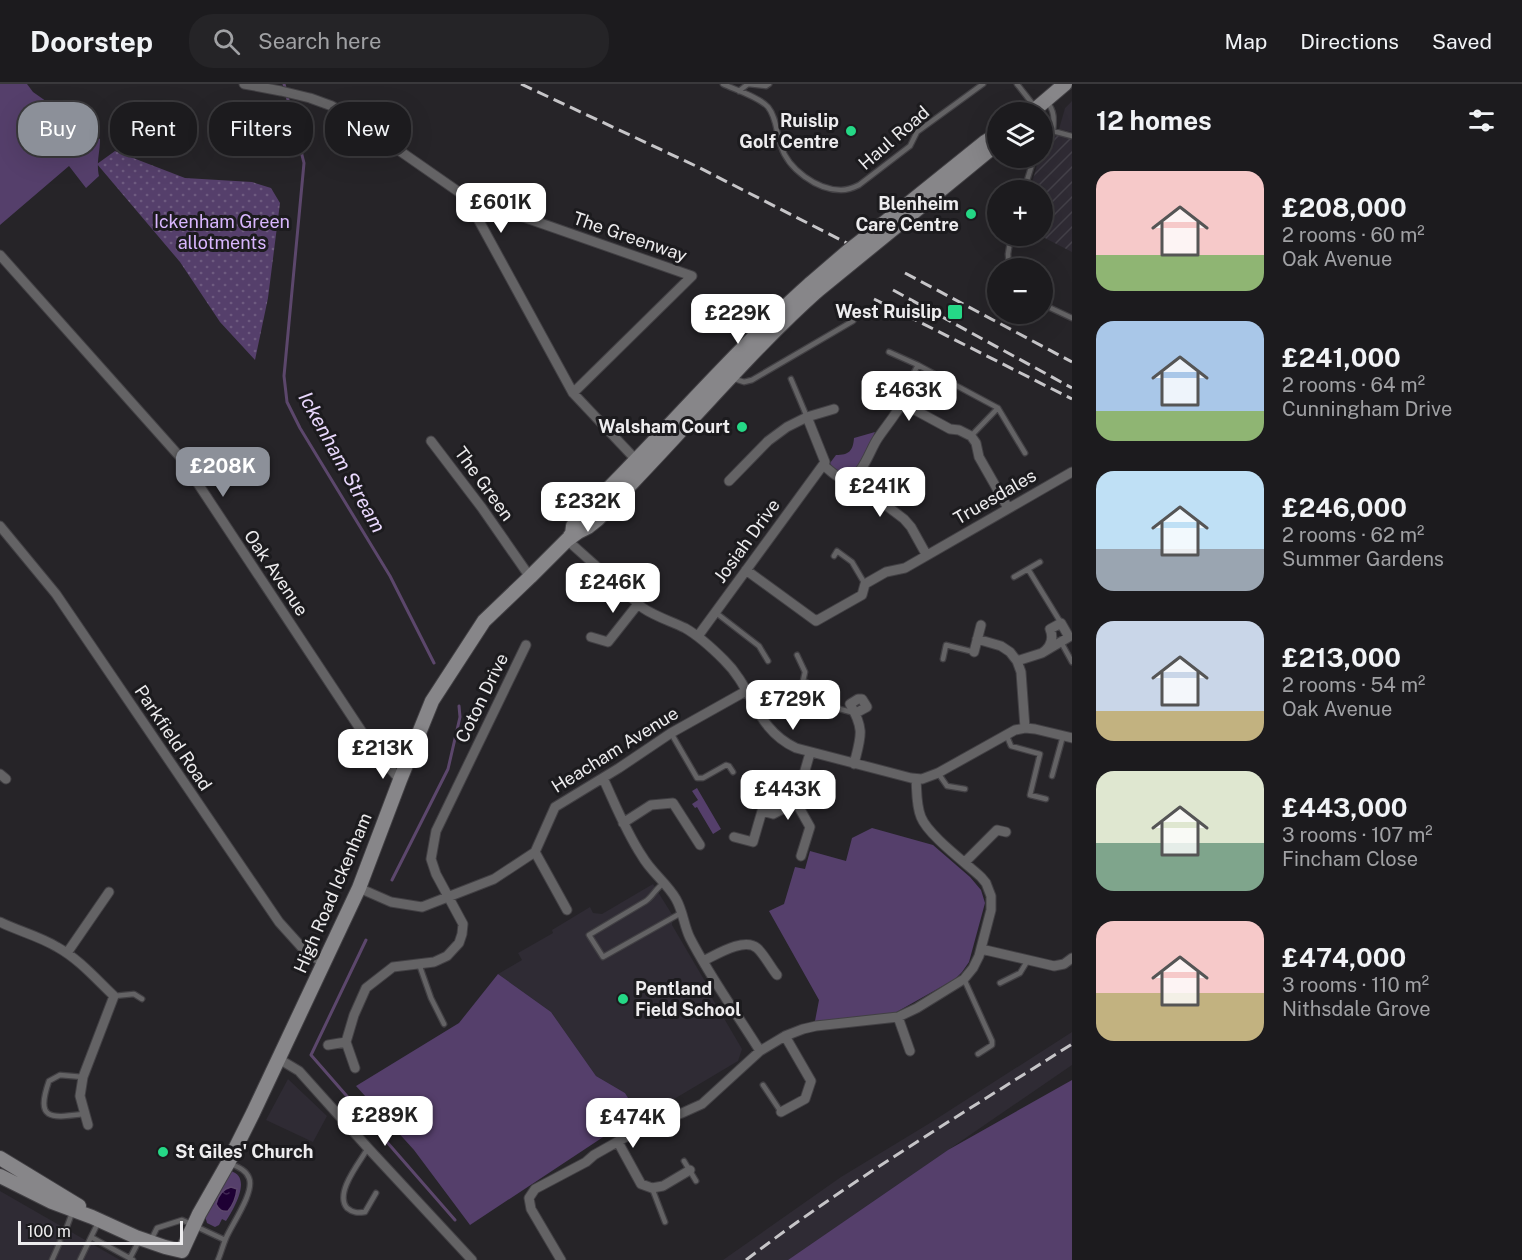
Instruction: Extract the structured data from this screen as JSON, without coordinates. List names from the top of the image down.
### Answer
{
  "streets": {
    "main road": ["High Road Ickenham"],
    "street": [
      "The Greenway",
      "The Green",
      "Truesdales",
      "Josiah Drive",
      "Oak Avenue",
      "Coton Drive",
      "Parkfield Road",
      "Heacham Avenue"
    ],
    "lane": ["Haul Road"]
  },
  "crossings": [
    ["The Greenway", "High Road Ickenham"],
    ["The Green", "High Road Ickenham"],
    ["Truesdales", "Josiah Drive"],
    ["Oak Avenue", "High Road Ickenham"],
    ["Parkfield Road", "High Road Ickenham"]
  ],
  "water": ["Ickenham Stream"],
  "parks": ["Ickenham Green allotments"],
  "places": {
    "other": [
      "Ruislip Golf Centre",
      "Blenheim Care Centre",
      "Walsham Court",
      "Pentland Field School",
      "St Giles' Church"
    ],
    "transit": ["West Ruislip"]
  },
  "scale_bar": "100 m",
  "page": {
    "header": "Doorstep",
    "search": "Search here",
    "nav": ["Map", "Directions", "Saved"],
    "heading": "12 homes",
    "map_buttons": ["+", "−"],
    "chip": [
      "Buy",
      "Rent",
      "Filters",
      "New"
    ],
    "list": [
      {
        "name": "£208,000",
        "note": "2 rooms · 60 m² · Oak Avenue"
      },
      {
        "name": "£241,000",
        "note": "2 rooms · 64 m² · Cunningham Drive"
      },
      {
        "name": "£246,000",
        "note": "2 rooms · 62 m² · Summer Gardens"
      },
      {
        "name": "£213,000",
        "note": "2 rooms · 54 m² · Oak Avenue"
      },
      {
        "name": "£443,000",
        "note": "3 rooms · 107 m² · Fincham Close"
      },
      {
        "name": "£474,000",
        "note": "3 rooms · 110 m² · Nithsdale Grove"
      }
    ],
    "price": [
      "£601K",
      "£229K",
      "£463K",
      "£208K",
      "£241K",
      "£232K",
      "£246K",
      "£729K",
      "£213K",
      "£443K",
      "£289K",
      "£474K"
    ],
    "scale": "100 m"
  }
}
